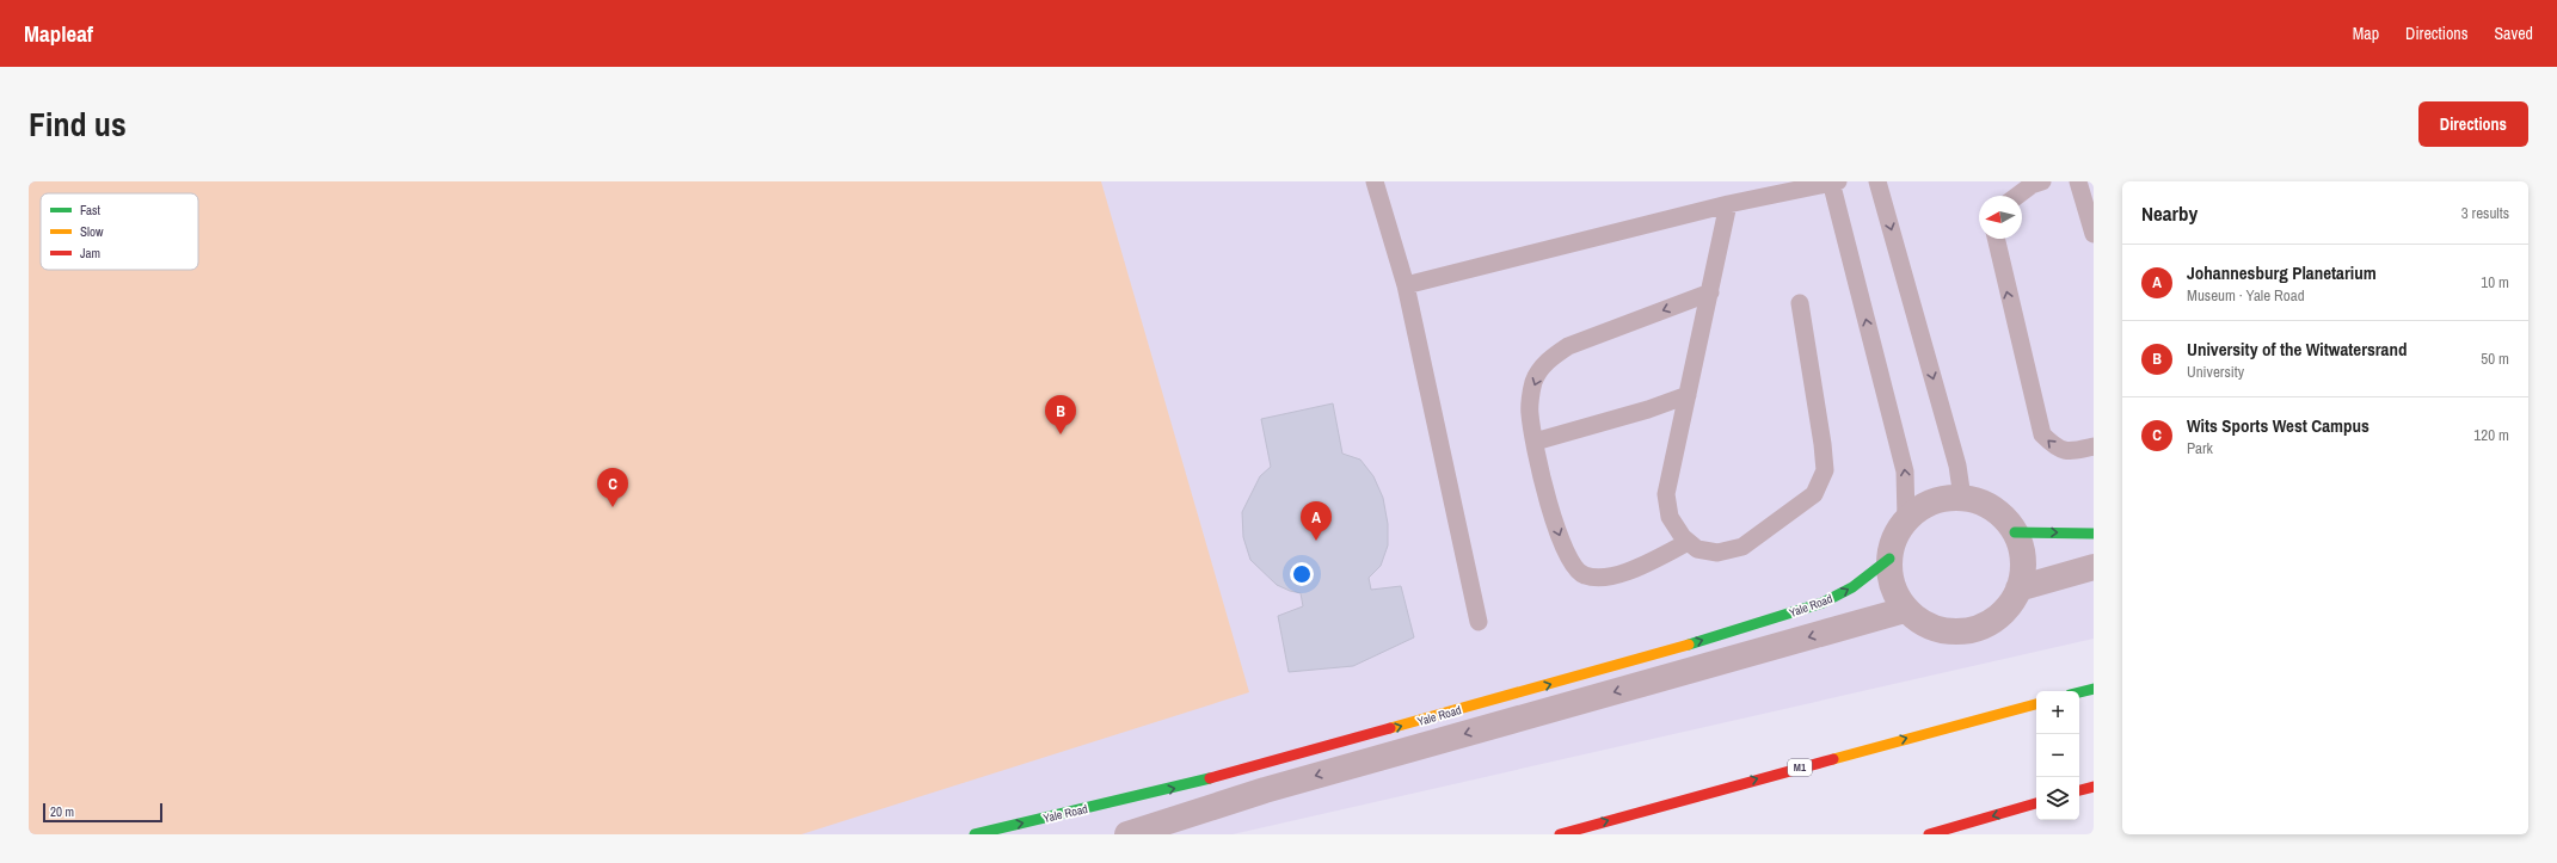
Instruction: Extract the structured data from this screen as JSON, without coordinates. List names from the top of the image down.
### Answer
{
  "streets": {
    "main road": ["Yale Road", "M1"]
  },
  "legend": ["Fast", "Slow", "Jam"],
  "scale_bar": "20 m",
  "north": "left",
  "page": {
    "header": "Mapleaf",
    "nav": ["Map", "Directions", "Saved"],
    "title": "Find us",
    "buttons": "Directions",
    "heading": ["Nearby", "3 results"],
    "list": [
      {
        "mark": "A",
        "name": "Johannesburg Planetarium",
        "note": "Museum · Yale Road",
        "value": "10 m"
      },
      {
        "mark": "B",
        "name": "University of the Witwatersrand",
        "note": "University",
        "value": "50 m"
      },
      {
        "mark": "C",
        "name": "Wits Sports West Campus",
        "note": "Park",
        "value": "120 m"
      }
    ],
    "pins": ["B", "C", "A"],
    "map_buttons": ["+", "−"],
    "scale": "20 m"
  }
}
